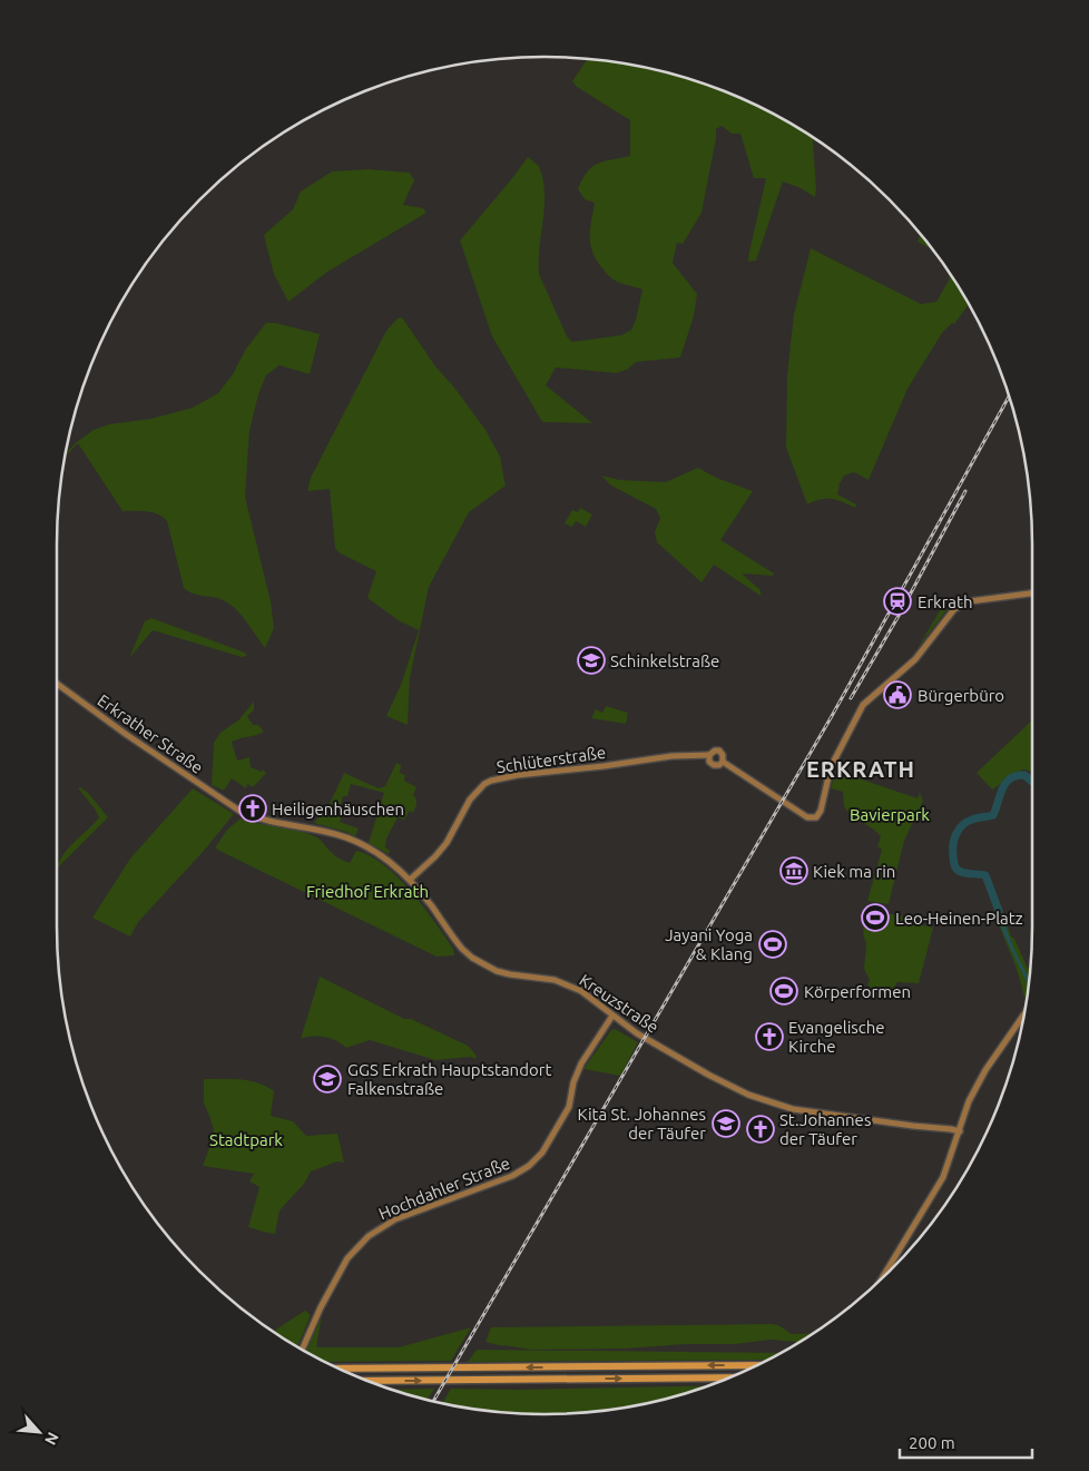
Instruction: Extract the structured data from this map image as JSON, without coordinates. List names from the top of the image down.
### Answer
{
  "streets": {
    "main road": [
      "Erkrather Straße",
      "Schlüterstraße",
      "Kreuzstraße",
      "Hochdahler Straße"
    ]
  },
  "crossings": [
    ["Erkrather Straße", "Kreuzstraße"],
    ["Schlüterstraße", "Kreuzstraße"],
    ["Kreuzstraße", "Hochdahler Straße"]
  ],
  "districts": ["ERKRATH"],
  "parks": ["Bavierpark", "Friedhof Erkrath", "Stadtpark"],
  "places": {
    "station": ["Erkrath"],
    "school or university": ["Schinkelstraße", "GGS Erkrath Hauptstandort Falkenstraße", "Kita St. Johannes der Täufer"],
    "public building": ["Bürgerbüro"],
    "church": ["Heiligenhäuschen", "Evangelische Kirche", "St.Johannes der Täufer"],
    "museum": ["Kiek ma rin"],
    "sports": ["Leo-Heinen-Platz", "Jayani Yoga & Klang", "Körperformen"]
  },
  "scale_bar": "200 m",
  "north": "bottom right"
}
